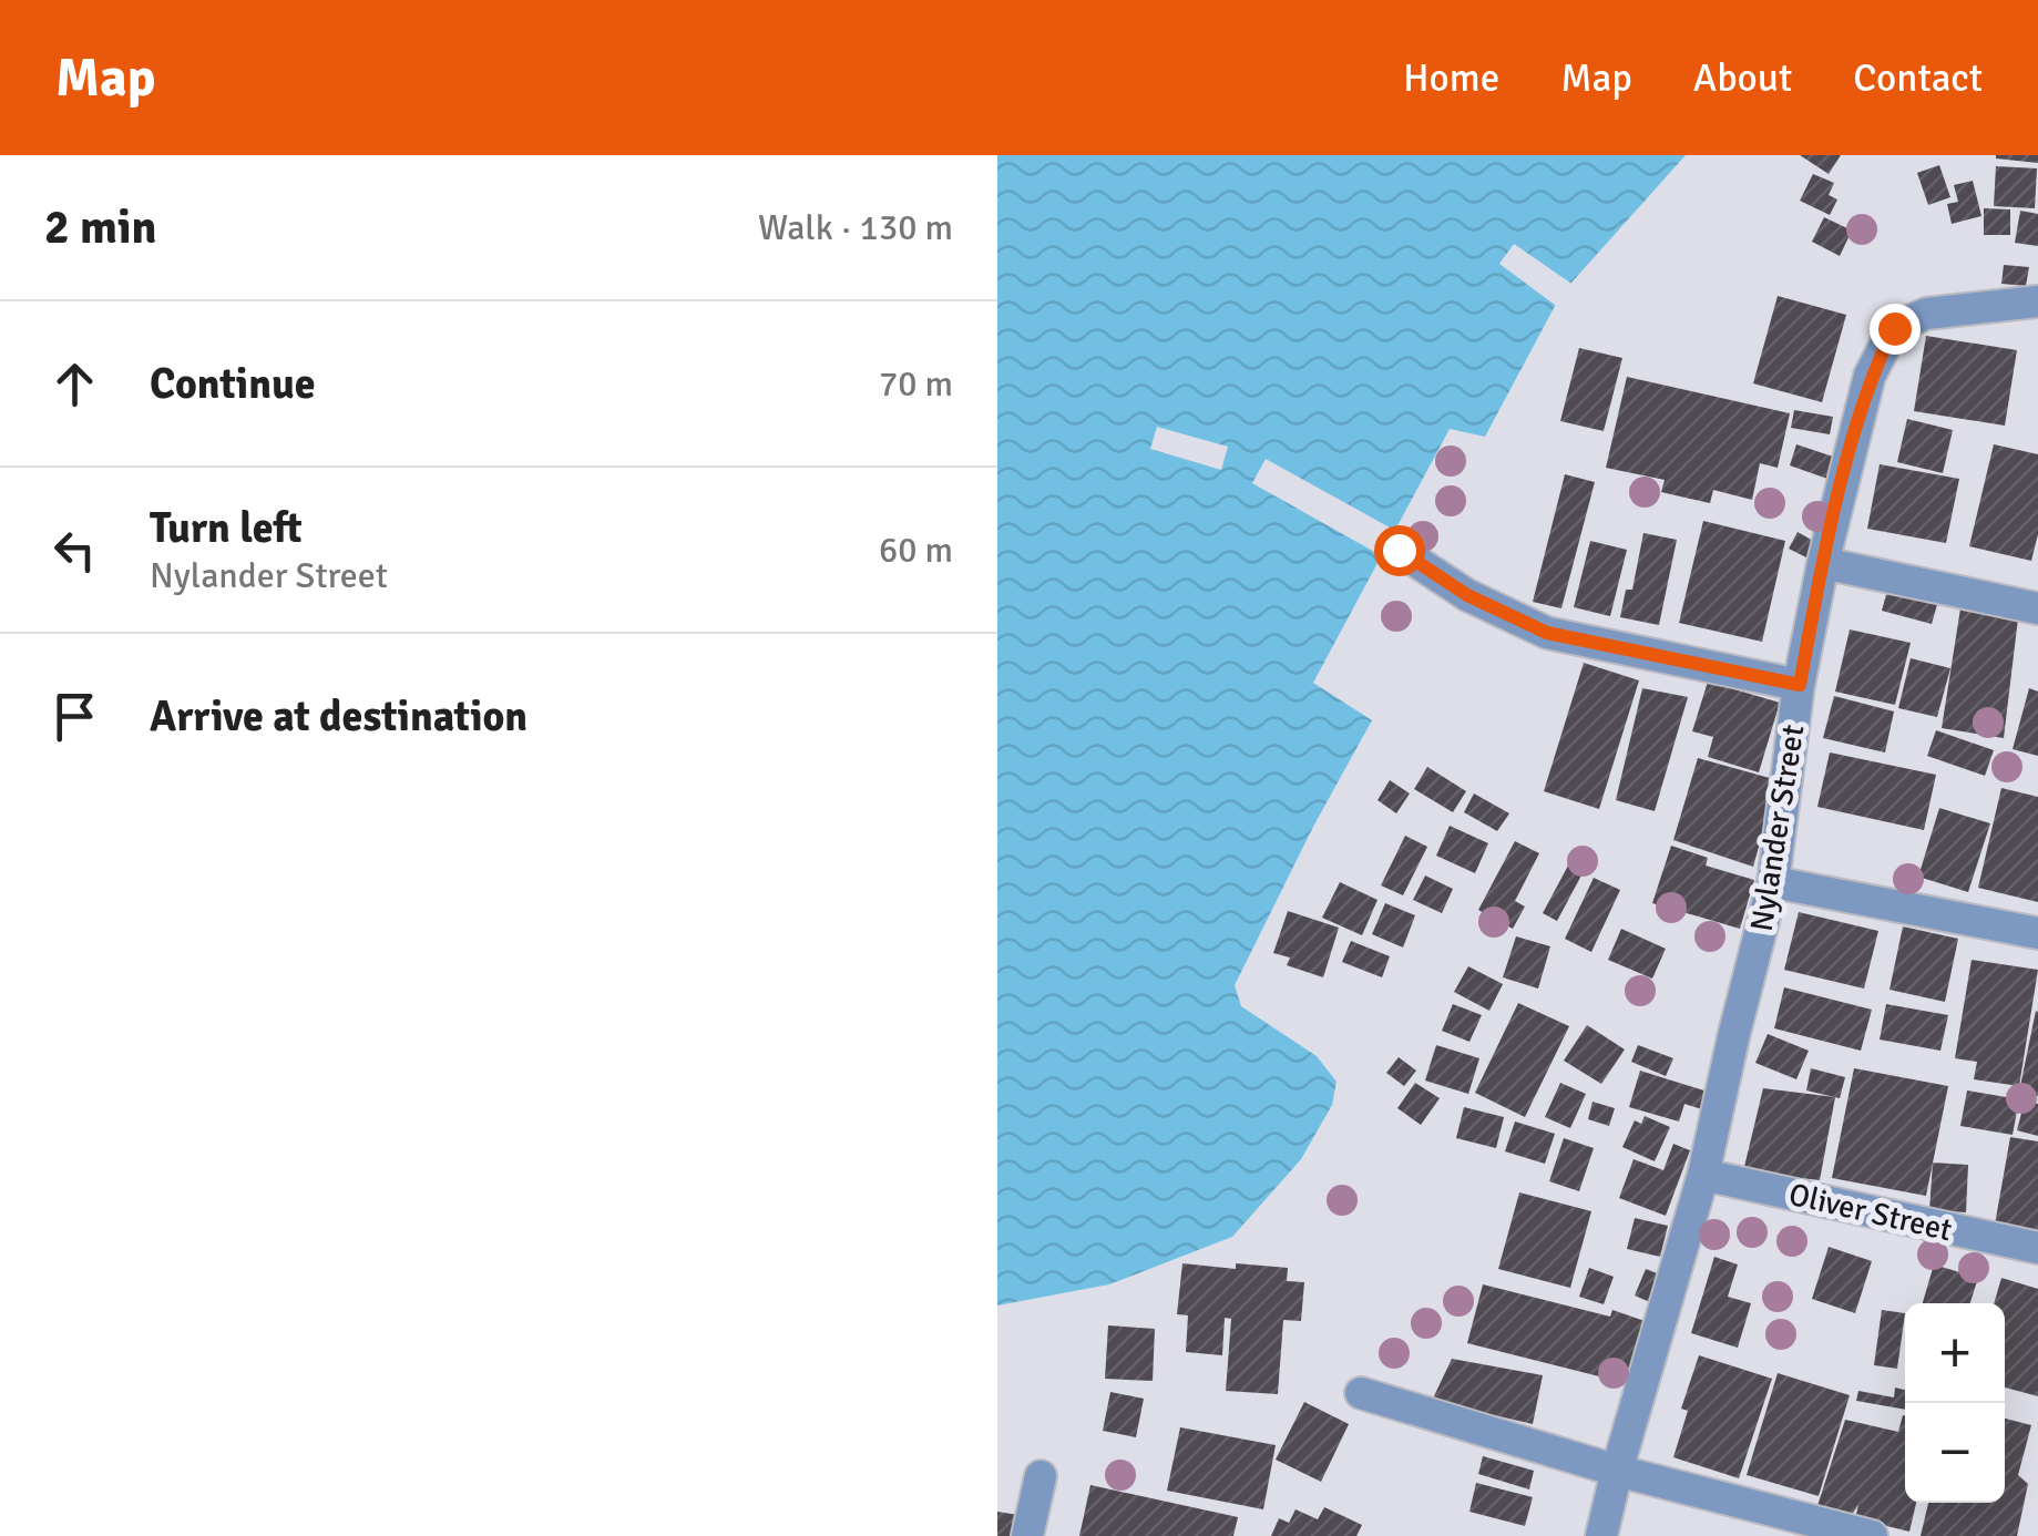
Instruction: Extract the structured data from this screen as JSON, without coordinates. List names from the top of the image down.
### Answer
{
  "streets": {
    "street": ["Nylander Street", "Oliver Street"]
  },
  "crossings": [
    ["Nylander Street", "Oliver Street"]
  ],
  "page": {
    "header": "Map",
    "nav": [
      "Home",
      "Map",
      "About",
      "Contact"
    ],
    "heading": ["2 min", "Walk · 130 m"],
    "list": [
      ["Continue", "70 m"],
      ["Turn left", "Nylander Street", "60 m"],
      "Arrive at destination"
    ],
    "map_buttons": ["+", "−"]
  }
}
